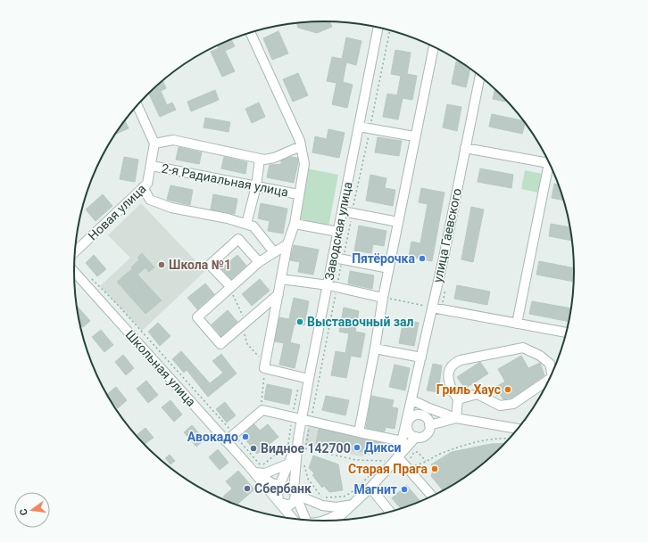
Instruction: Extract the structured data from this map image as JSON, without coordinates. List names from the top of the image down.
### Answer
{
  "streets": {
    "street": [
      "2-я Радиальная улица",
      "Новая улица",
      "Заводская улица",
      "улица Гаевского",
      "Школьная улица"
    ]
  },
  "crossings": [
    ["2-я Радиальная улица", "Новая улица"]
  ],
  "places": [
    "Пятёрочка",
    "Школа №1",
    "Выставочный зал",
    "Гриль Хаус",
    "Авокадо",
    "Дикси",
    "Видное 142700",
    "Старая Прага",
    "Сбербанк",
    "Магнит"
  ],
  "north": "left"
}
